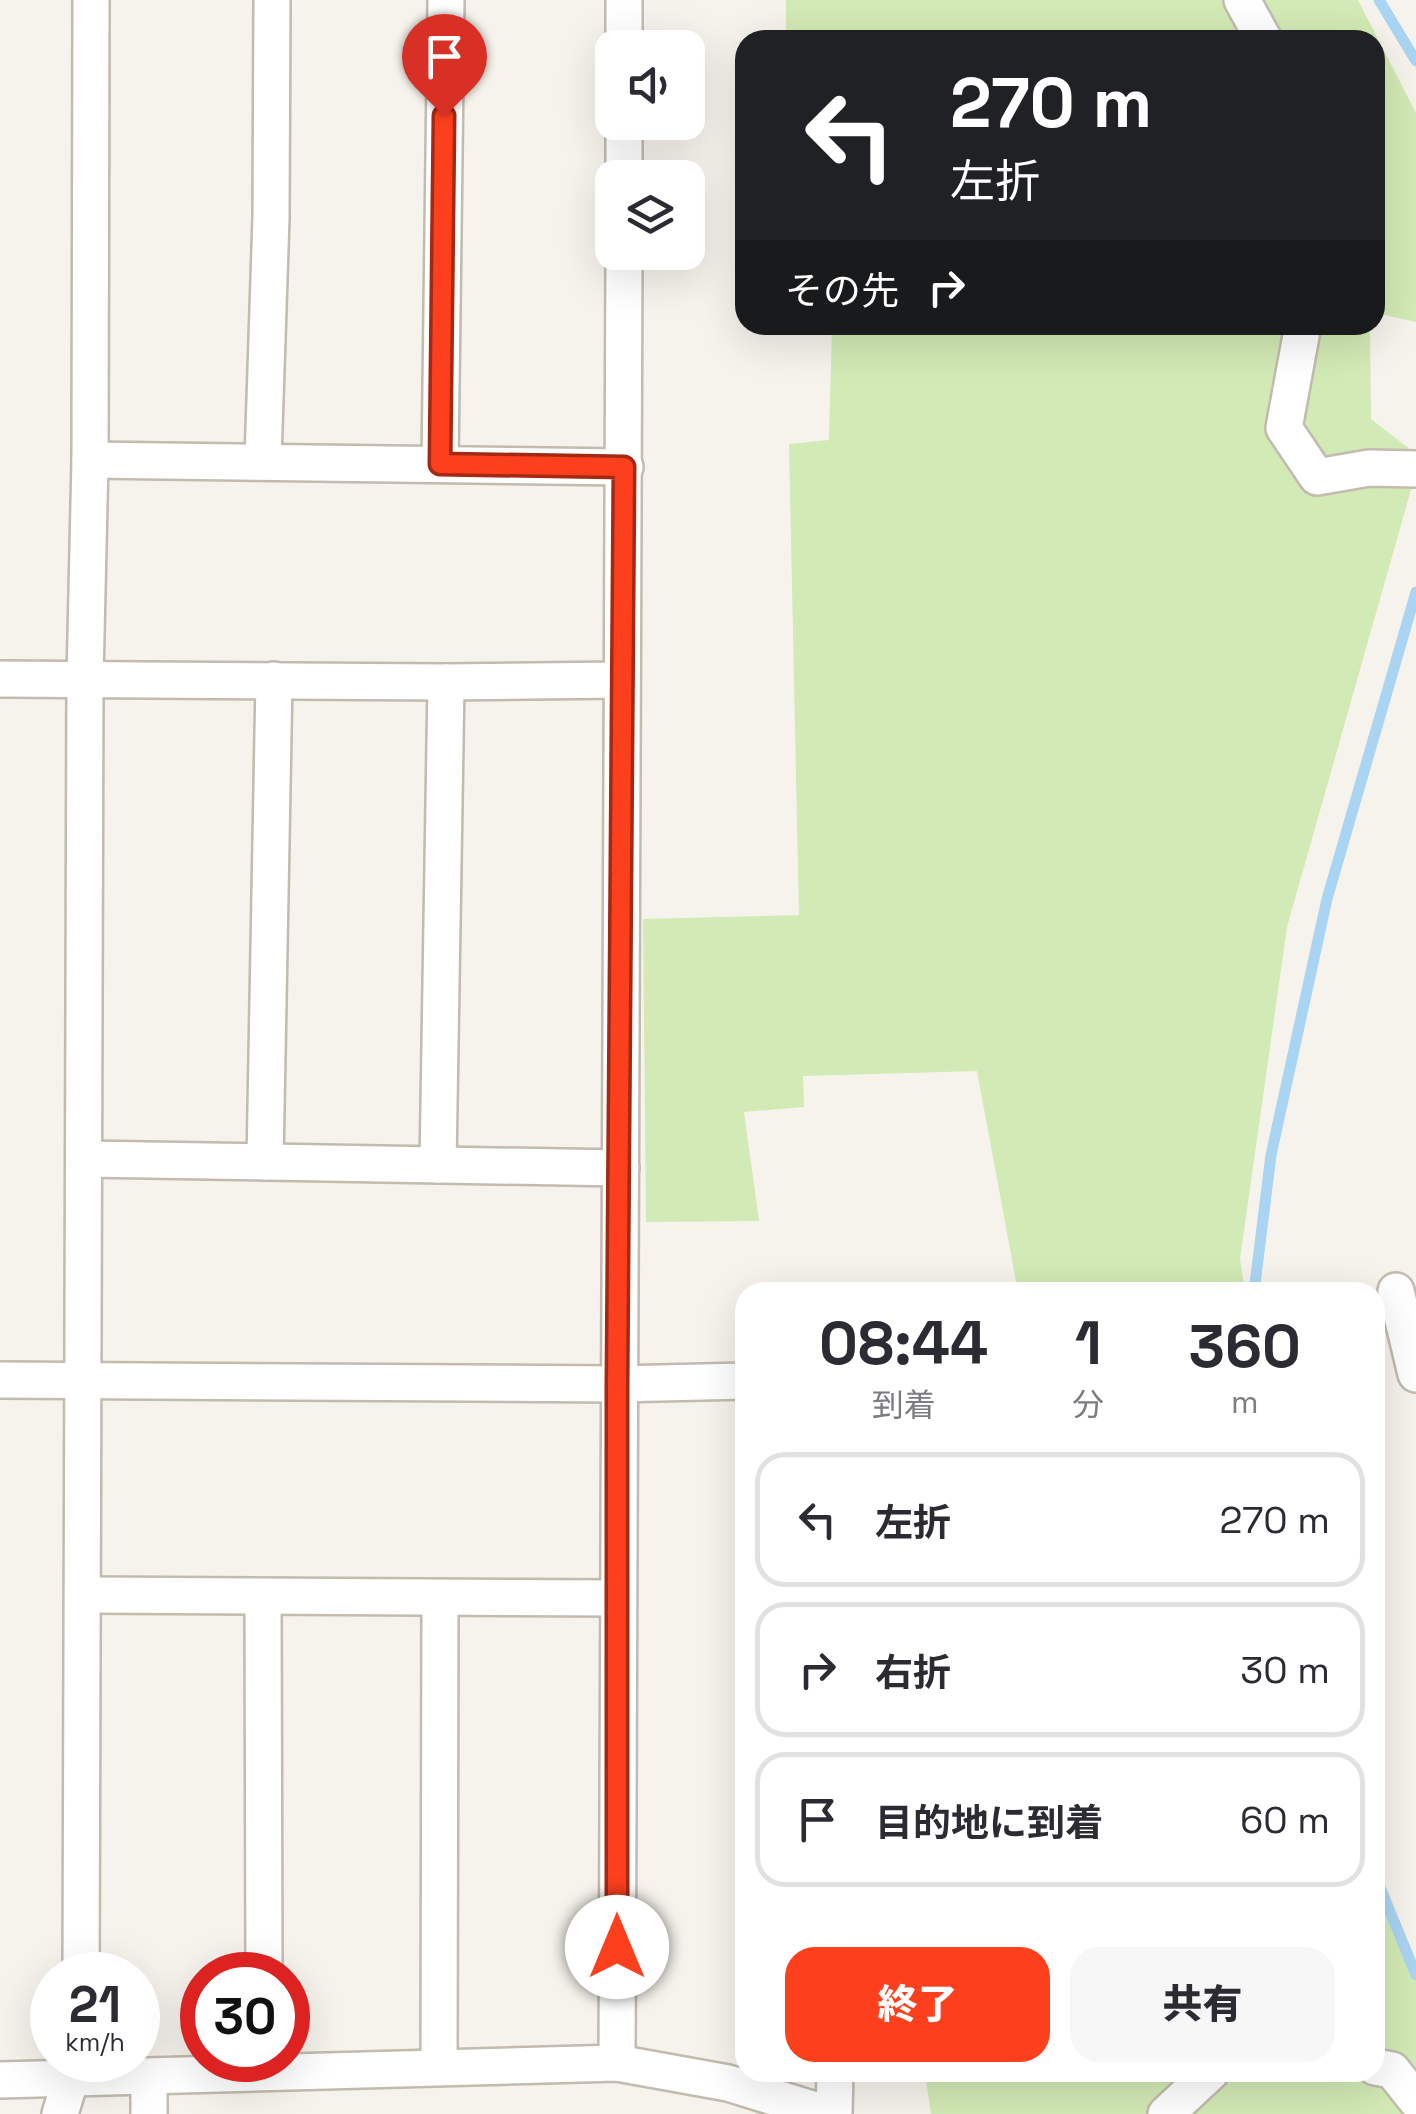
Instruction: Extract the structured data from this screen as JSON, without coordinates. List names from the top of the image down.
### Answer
{
  "page": {
    "turn": ["270 m", "左折"],
    "then": "その先",
    "eta": [
      "08:44",
      "到着",
      "1",
      "分",
      "360",
      "m"
    ],
    "list": [
      {
        "name": "左折",
        "value": "270 m"
      },
      {
        "name": "右折",
        "value": "30 m"
      },
      {
        "name": "目的地に到着",
        "value": "60 m"
      }
    ],
    "buttons": ["終了", "共有"],
    "speed": "21 km/h",
    "limit": "30"
  }
}
